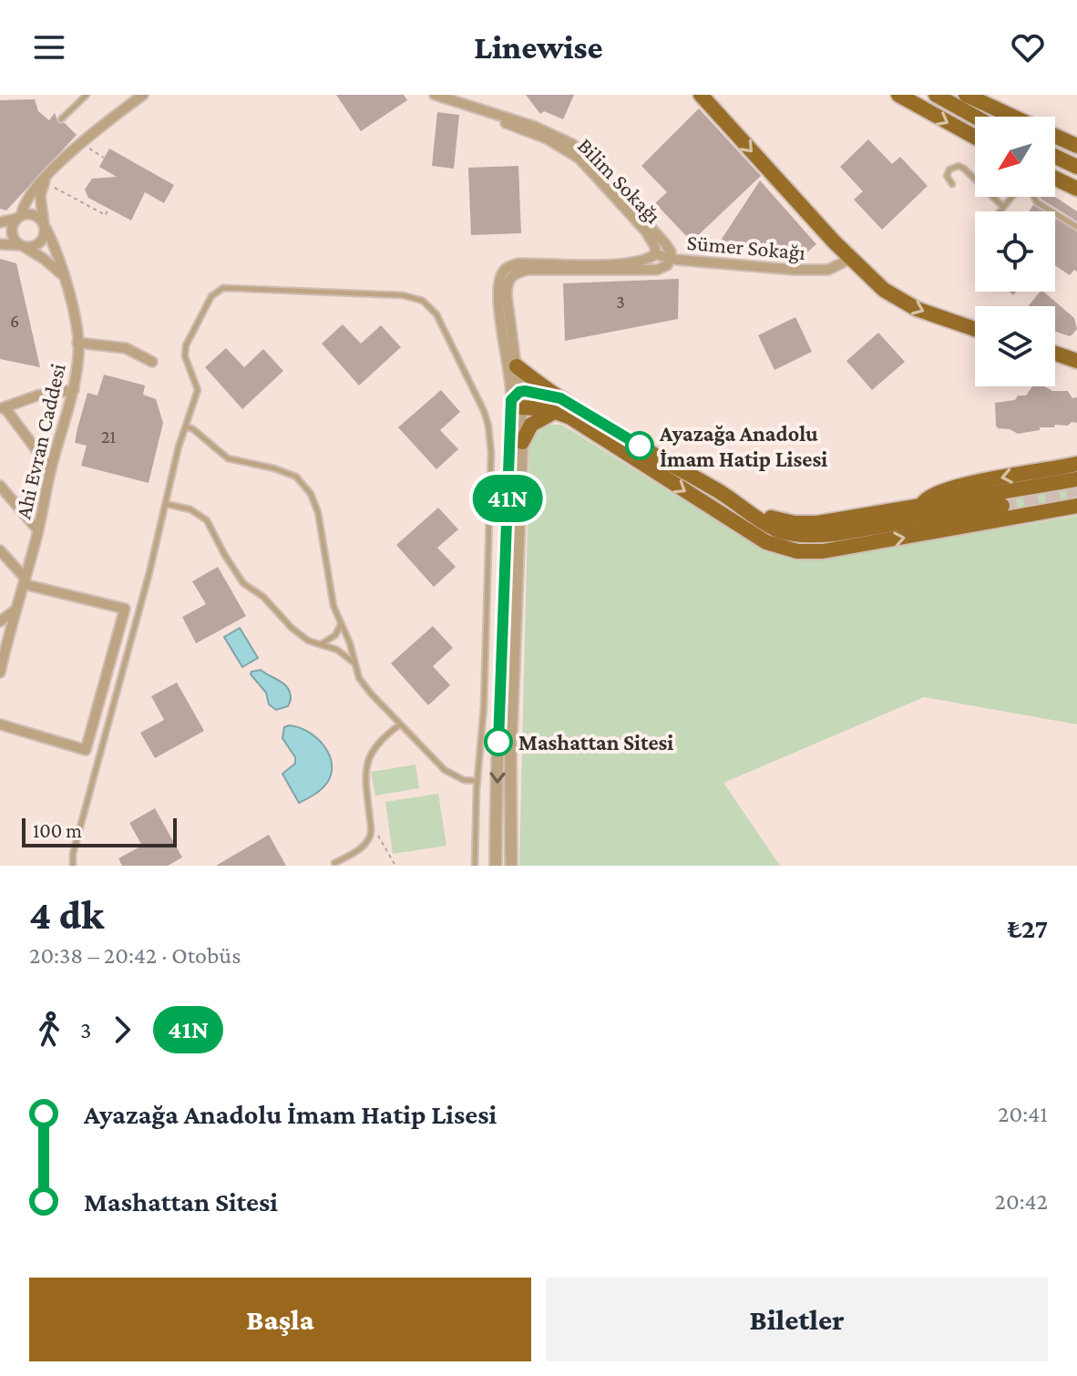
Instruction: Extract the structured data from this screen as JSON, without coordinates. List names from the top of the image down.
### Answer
{
  "streets": {
    "street": ["Bilim Sokağı", "Sümer Sokağı", "Ahi Evran Caddesi"]
  },
  "crossings": [
    ["Bilim Sokağı", "Sümer Sokağı"]
  ],
  "places": ["Ayazağa Anadolu İmam Hatip Lisesi", "Mashattan Sitesi"],
  "lines": ["bus line 41N"],
  "house_numbers": ["3", "6", "21"],
  "scale_bar": "100 m",
  "north": "bottom left",
  "page": {
    "header": "Linewise",
    "on_map": "41N",
    "scale": "100 m",
    "heading": ["4 dk", "20:38 – 20:42 · Otobüs", "₺27"],
    "legs": ["3", "41N"],
    "list": [
      {
        "name": "Ayazağa Anadolu İmam Hatip Lisesi",
        "value": "20:41"
      },
      {
        "name": "Mashattan Sitesi",
        "value": "20:42"
      }
    ],
    "buttons": ["Başla", "Biletler"]
  }
}
